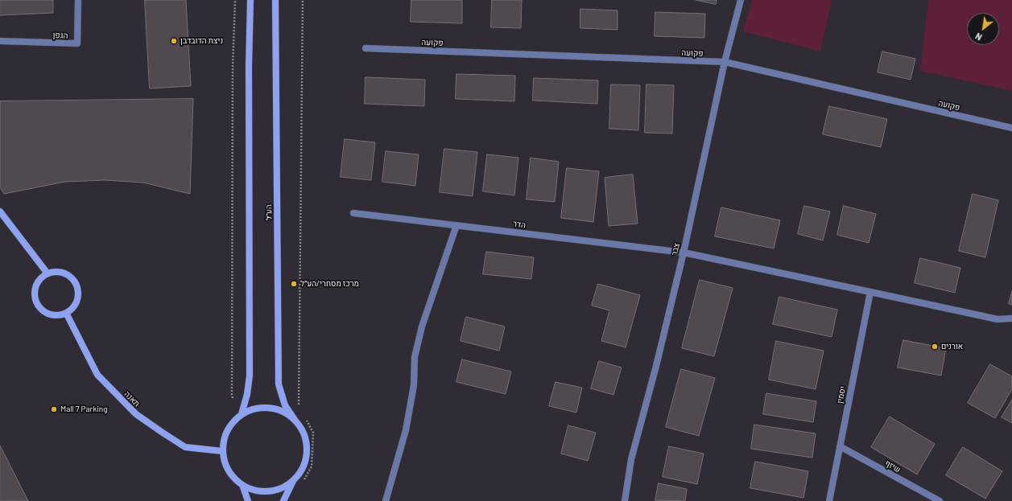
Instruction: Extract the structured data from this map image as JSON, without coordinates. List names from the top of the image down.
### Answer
{
  "streets": {
    "street": [
      "הגפן",
      "פקועה",
      "הע\"ל",
      "הדר",
      "צבר",
      "יסמין",
      "תאנה",
      "שיזף"
    ]
  },
  "crossings": [
    ["פקועה", "צבר"],
    ["הע\"ל", "תאנה"],
    ["הדר", "צבר"],
    ["יסמין", "שיזף"]
  ],
  "places": [
    "ניצת הדובדבן",
    "מרכז מסחרי/הע״ל",
    "אורנים",
    "Mall 7 Parking"
  ],
  "north": "bottom left"
}
